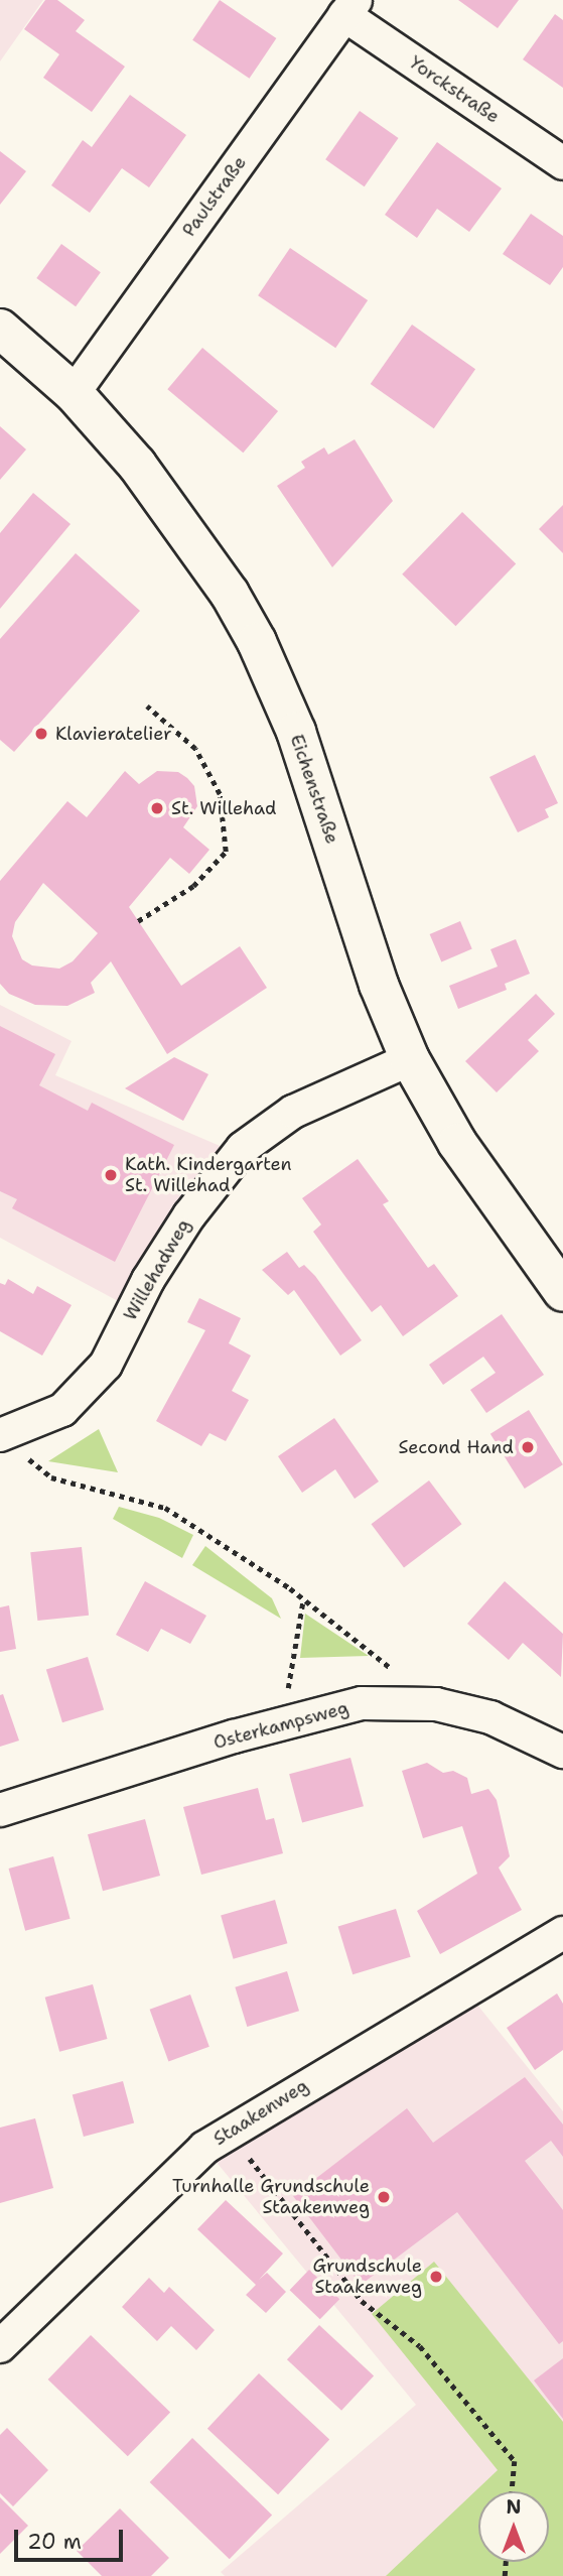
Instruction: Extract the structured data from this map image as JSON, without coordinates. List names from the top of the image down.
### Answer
{
  "streets": {
    "street": [
      "Yorckstraße",
      "Paulstraße",
      "Eichenstraße",
      "Willehadweg",
      "Osterkampsweg",
      "Staakenweg"
    ]
  },
  "crossings": [
    ["Yorckstraße", "Paulstraße"],
    ["Paulstraße", "Eichenstraße"],
    ["Eichenstraße", "Willehadweg"]
  ],
  "places": [
    "Klavieratelier",
    "St. Willehad",
    "Kath. Kindergarten St. Willehad",
    "Second Hand",
    "Turnhalle Grundschule Staakenweg",
    "Grundschule Staakenweg"
  ],
  "scale_bar": "20 m",
  "north": "top"
}
